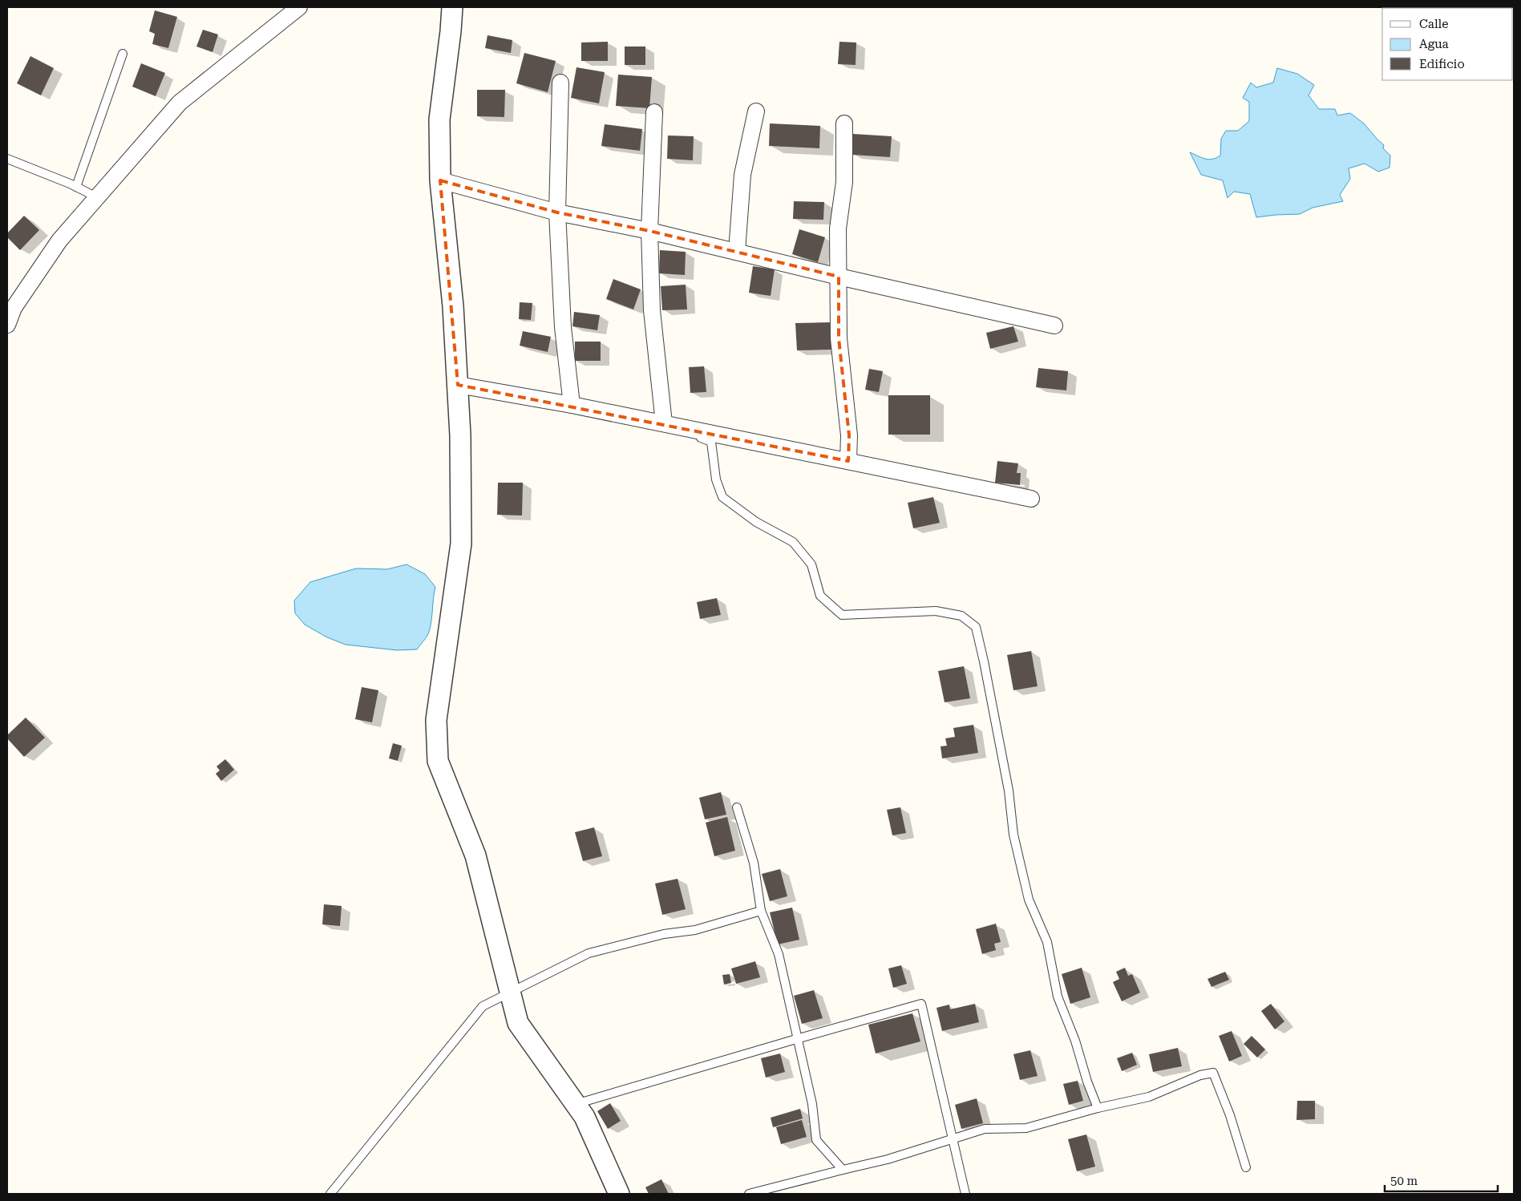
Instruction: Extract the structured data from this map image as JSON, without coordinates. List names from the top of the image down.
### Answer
{
  "legend": ["Calle", "Agua", "Edificio"],
  "scale_bar": "50 m"
}
